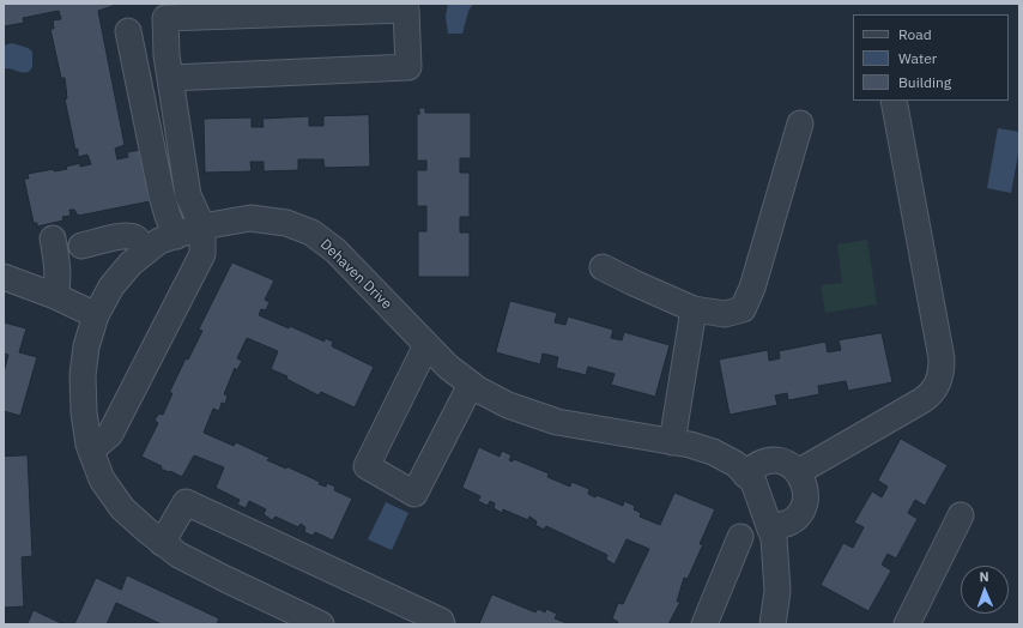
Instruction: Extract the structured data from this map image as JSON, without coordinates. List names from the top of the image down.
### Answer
{
  "streets": {
    "street": ["Dehaven Drive"]
  },
  "legend": ["Road", "Water", "Building"],
  "north": "top"
}
